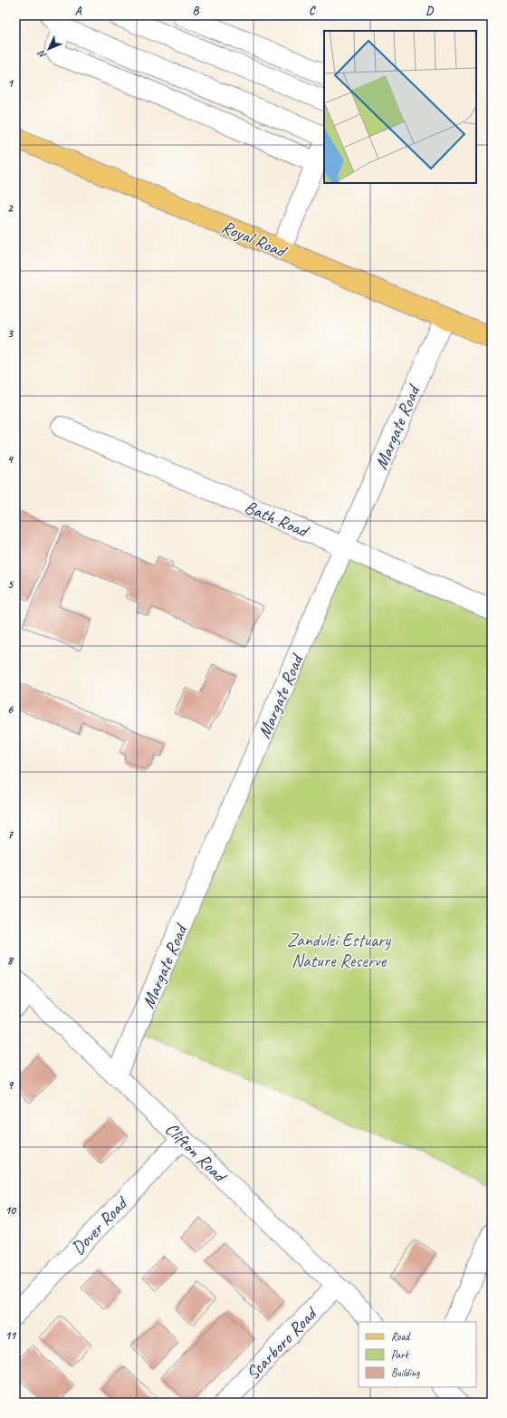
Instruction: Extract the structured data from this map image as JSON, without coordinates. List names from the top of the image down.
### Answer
{
  "streets": {
    "main road": ["Royal Road"],
    "street": [
      "Margate Road",
      "Bath Road",
      "Clifton Road",
      "Dover Road",
      "Scarboro Road"
    ]
  },
  "crossings": [
    ["Royal Road", "Margate Road"],
    ["Margate Road", "Bath Road"],
    ["Margate Road", "Clifton Road"],
    ["Clifton Road", "Dover Road"],
    ["Clifton Road", "Scarboro Road"]
  ],
  "parks": ["Zandvlei Estuary Nature Reserve"],
  "legend": ["Road", "Park", "Building"],
  "north": "bottom left",
  "grid": {
    "columns": [
      "A",
      "B",
      "C",
      "D"
    ],
    "rows": [
      "1",
      "2",
      "3",
      "4",
      "5",
      "6",
      "7",
      "8",
      "9",
      "10",
      "11"
    ]
  }
}
